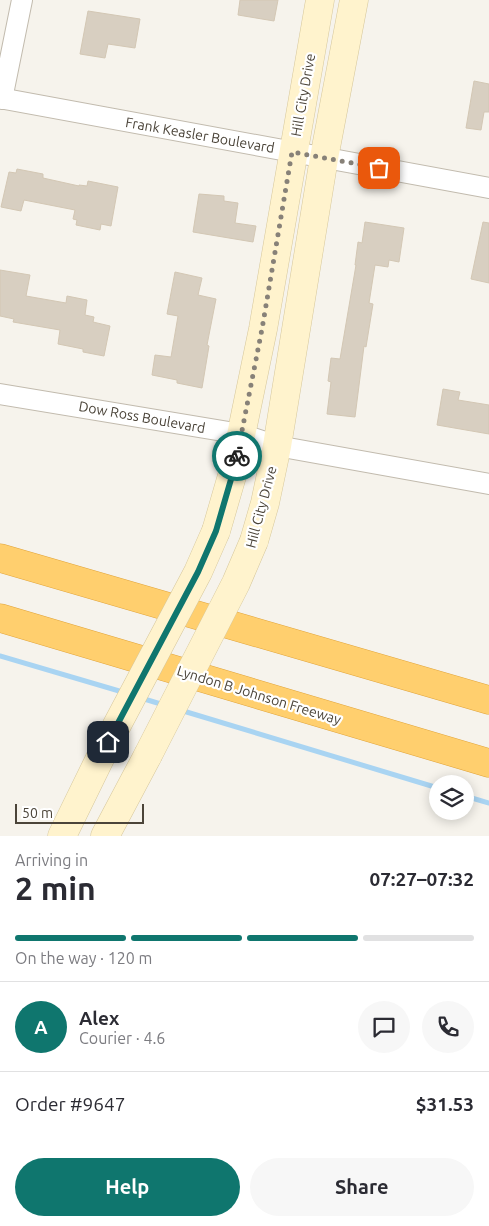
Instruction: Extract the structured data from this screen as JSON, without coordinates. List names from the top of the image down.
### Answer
{
  "streets": {
    "highway": ["Lyndon B Johnson Freeway"],
    "street": ["Hill City Drive", "Frank Keasler Boulevard", "Dow Ross Boulevard"]
  },
  "crossings": [
    ["Hill City Drive", "Frank Keasler Boulevard"],
    ["Hill City Drive", "Dow Ross Boulevard"]
  ],
  "scale_bar": "50 m",
  "page": {
    "scale": "50 m",
    "heading": ["2 min", "Arriving in", "07:27–07:32"],
    "panel": [
      "Alex",
      "Courier · 4.6",
      "Order #9647",
      "$31.53"
    ],
    "bar": "On the way · 120 m",
    "round": "A",
    "buttons": ["Help", "Share"]
  }
}
